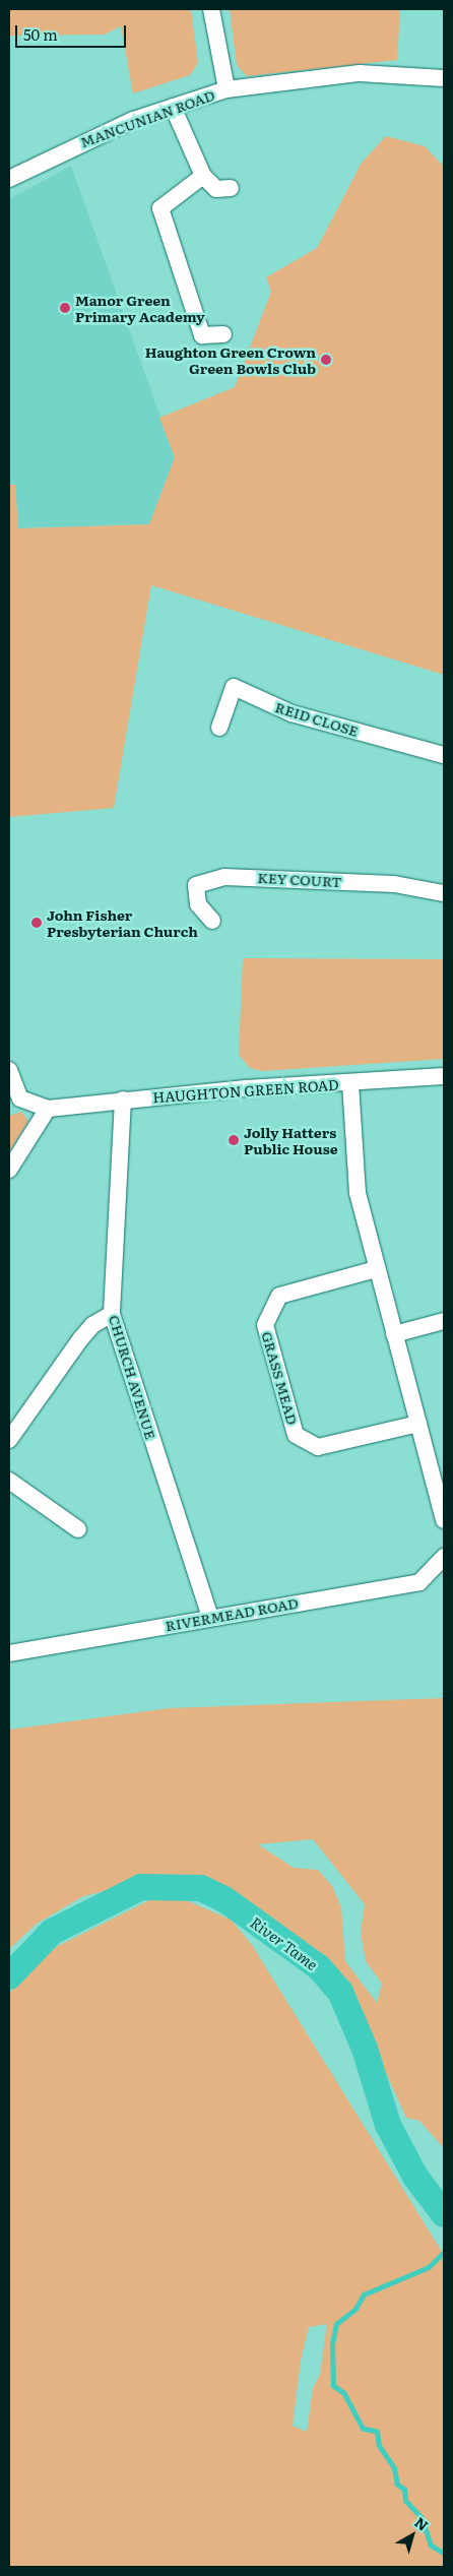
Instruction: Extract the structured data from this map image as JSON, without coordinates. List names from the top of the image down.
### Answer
{
  "streets": {
    "street": [
      "MANCUNIAN ROAD",
      "REID CLOSE",
      "KEY COURT",
      "HAUGHTON GREEN ROAD",
      "CHURCH AVENUE",
      "GRASS MEAD",
      "RIVERMEAD ROAD"
    ]
  },
  "crossings": [
    ["HAUGHTON GREEN ROAD", "CHURCH AVENUE"],
    ["CHURCH AVENUE", "RIVERMEAD ROAD"]
  ],
  "water": ["River Tame"],
  "places": [
    "Manor Green Primary Academy",
    "Haughton Green Crown Green Bowls Club",
    "John Fisher Presbyterian Church",
    "Jolly Hatters Public House"
  ],
  "scale_bar": "50 m",
  "north": "top right"
}
